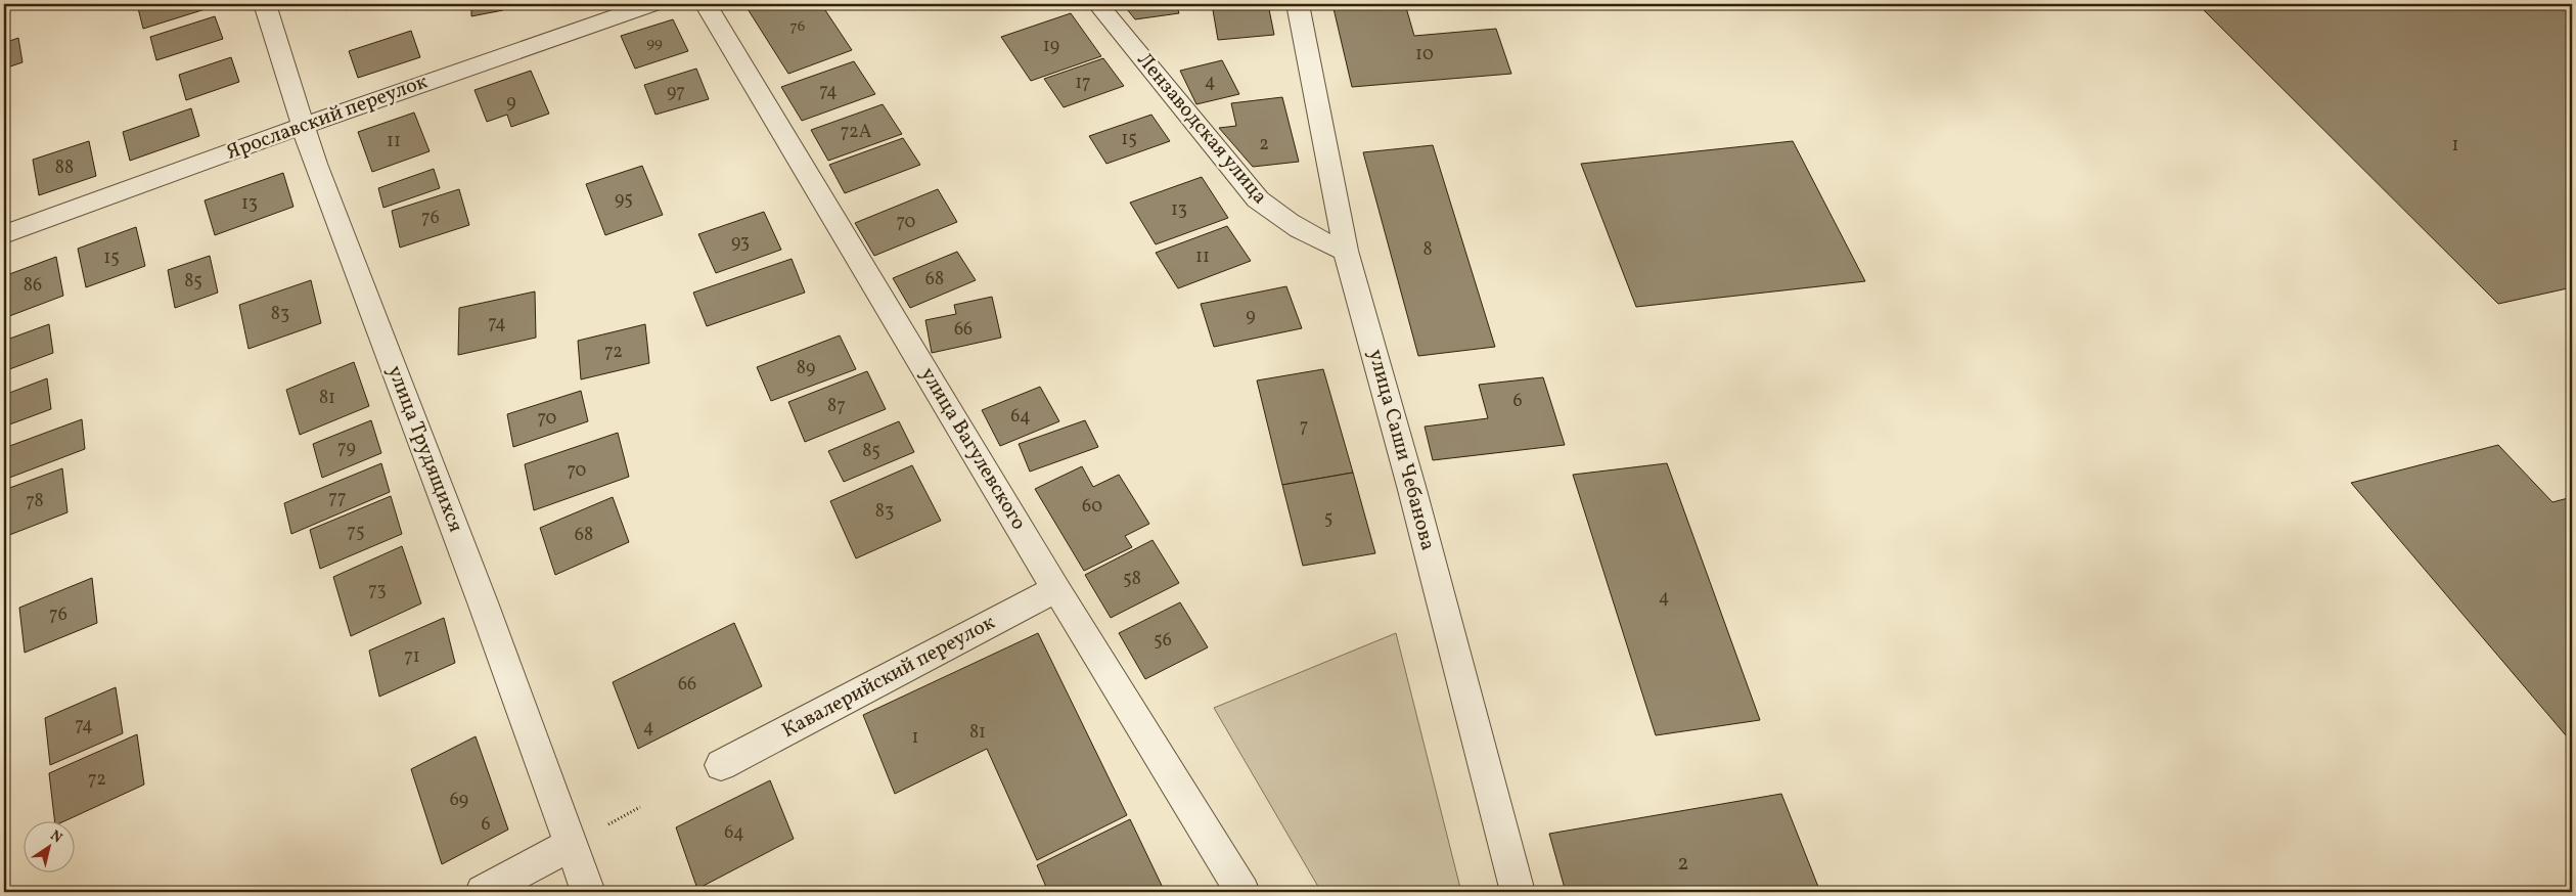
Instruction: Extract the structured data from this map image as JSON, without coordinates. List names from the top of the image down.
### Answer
{
  "streets": {
    "street": [
      "Ярославский переулок",
      "Лензаводская улица",
      "улица Трудящихся",
      "улица Вагулевского",
      "улица Саши Чебанова",
      "Кавалерийский переулок"
    ]
  },
  "crossings": [
    ["Ярославский переулок", "улица Трудящихся"],
    ["Лензаводская улица", "улица Саши Чебанова"],
    ["улица Вагулевского", "Кавалерийский переулок"]
  ],
  "house_numbers": [
    "76",
    "99",
    "19",
    "10",
    "4",
    "17",
    "74",
    "97",
    "9",
    "72А",
    "15",
    "11",
    "2",
    "1",
    "88",
    "95",
    "13",
    "13",
    "76",
    "70",
    "93",
    "8",
    "11",
    "15",
    "68",
    "85",
    "86",
    "83",
    "9",
    "74",
    "66",
    "72",
    "89",
    "81",
    "6",
    "87",
    "64",
    "70",
    "7",
    "79",
    "85",
    "70",
    "77",
    "78",
    "60",
    "83",
    "5",
    "75",
    "68",
    "58",
    "73",
    "4",
    "76",
    "56",
    "71",
    "66",
    "74",
    "4",
    "81",
    "1",
    "72",
    "69",
    "6",
    "64",
    "2"
  ],
  "north": "top right"
}
